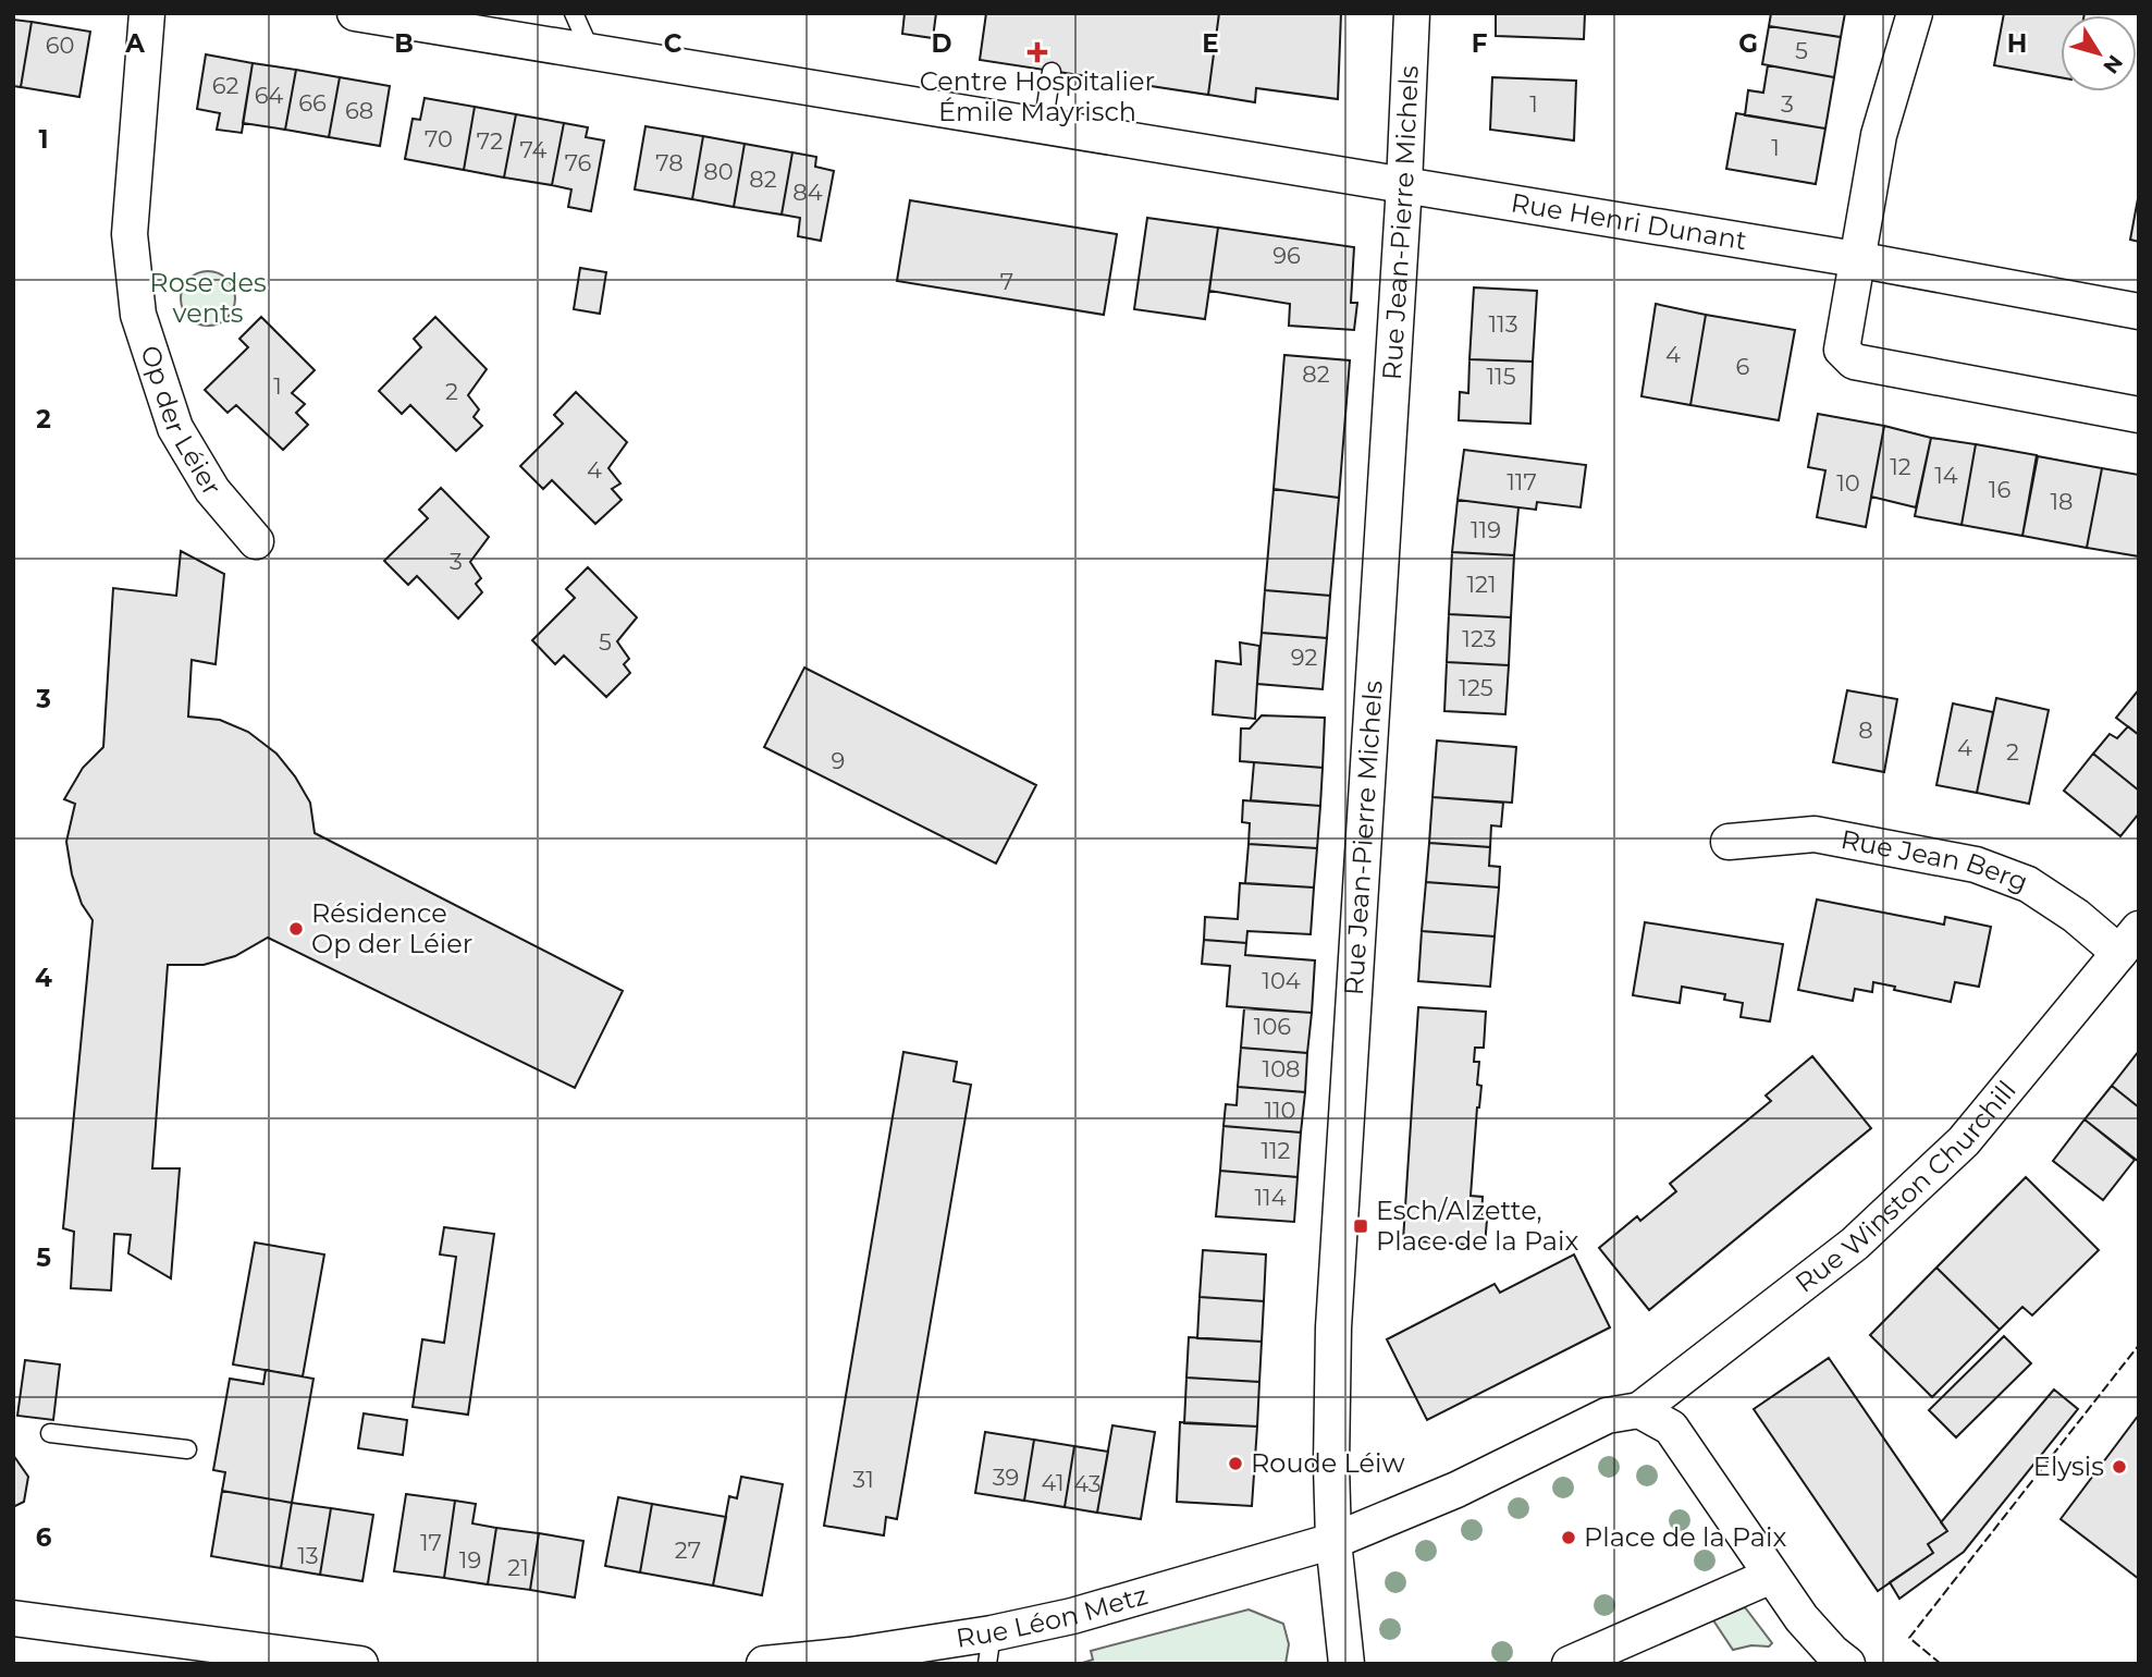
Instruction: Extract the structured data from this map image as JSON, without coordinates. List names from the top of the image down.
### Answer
{
  "streets": {
    "street": [
      "Rue Jean-Pierre Michels",
      "Rue Henri Dunant",
      "Op der Léier",
      "Rue Jean Berg",
      "Rue Winston Churchill",
      "Rue Léon Metz"
    ]
  },
  "crossings": [
    ["Rue Jean-Pierre Michels", "Rue Henri Dunant"],
    ["Rue Jean-Pierre Michels", "Rue Léon Metz"],
    ["Rue Jean Berg", "Rue Winston Churchill"]
  ],
  "parks": ["Rose des vents"],
  "places": {
    "health": ["Centre Hospitalier Émile Mayrisch"],
    "other": [
      "Résidence Op der Léier",
      "Roude Léiw",
      "Elysis",
      "Place de la Paix"
    ],
    "transit": ["Esch/Alzette, Place de la Paix"]
  },
  "house_numbers": [
    "60",
    "5",
    "62",
    "64",
    "66",
    "1",
    "3",
    "68",
    "70",
    "72",
    "1",
    "74",
    "76",
    "78",
    "80",
    "82",
    "84",
    "96",
    "7",
    "113",
    "4",
    "6",
    "82",
    "115",
    "1",
    "2",
    "12",
    "4",
    "14",
    "117",
    "10",
    "16",
    "18",
    "119",
    "3",
    "121",
    "123",
    "5",
    "92",
    "125",
    "8",
    "4",
    "2",
    "9",
    "104",
    "106",
    "108",
    "110",
    "112",
    "114",
    "39",
    "31",
    "41",
    "43",
    "17",
    "27",
    "13",
    "19",
    "21"
  ],
  "north": "bottom right",
  "grid": {
    "columns": [
      "A",
      "B",
      "C",
      "D",
      "E",
      "F",
      "G",
      "H"
    ],
    "rows": [
      "1",
      "2",
      "3",
      "4",
      "5",
      "6"
    ]
  }
}
